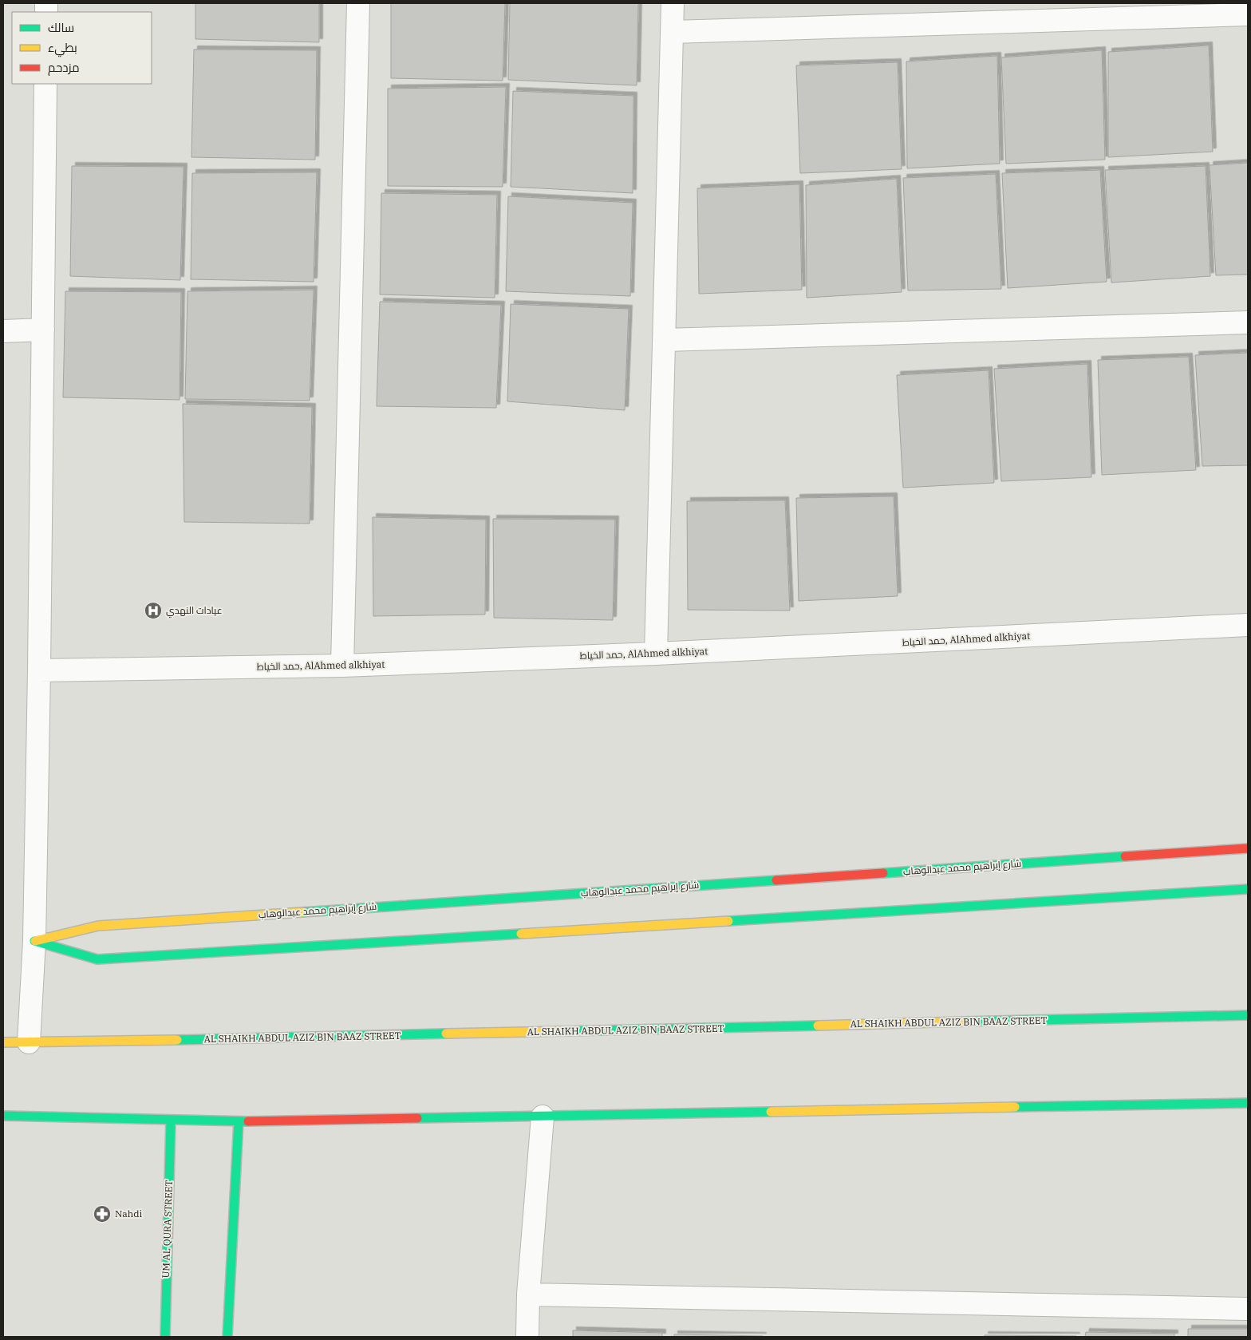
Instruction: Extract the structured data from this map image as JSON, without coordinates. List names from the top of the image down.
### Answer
{
  "streets": {
    "main road": ["شارع إبراهيم محمد عبدالوهاب", "AL SHAIKH ABDUL AZIZ BIN BAAZ STREET", "UM AL QURA STREET"],
    "street": ["حمد الخياط, AlAhmed alkhiyat"]
  },
  "places": {
    "hospital": ["عيادات النهدي"],
    "pharmacy": ["Nahdi"]
  },
  "legend": ["سالك", "بطيء", "مزدحم"]
}
